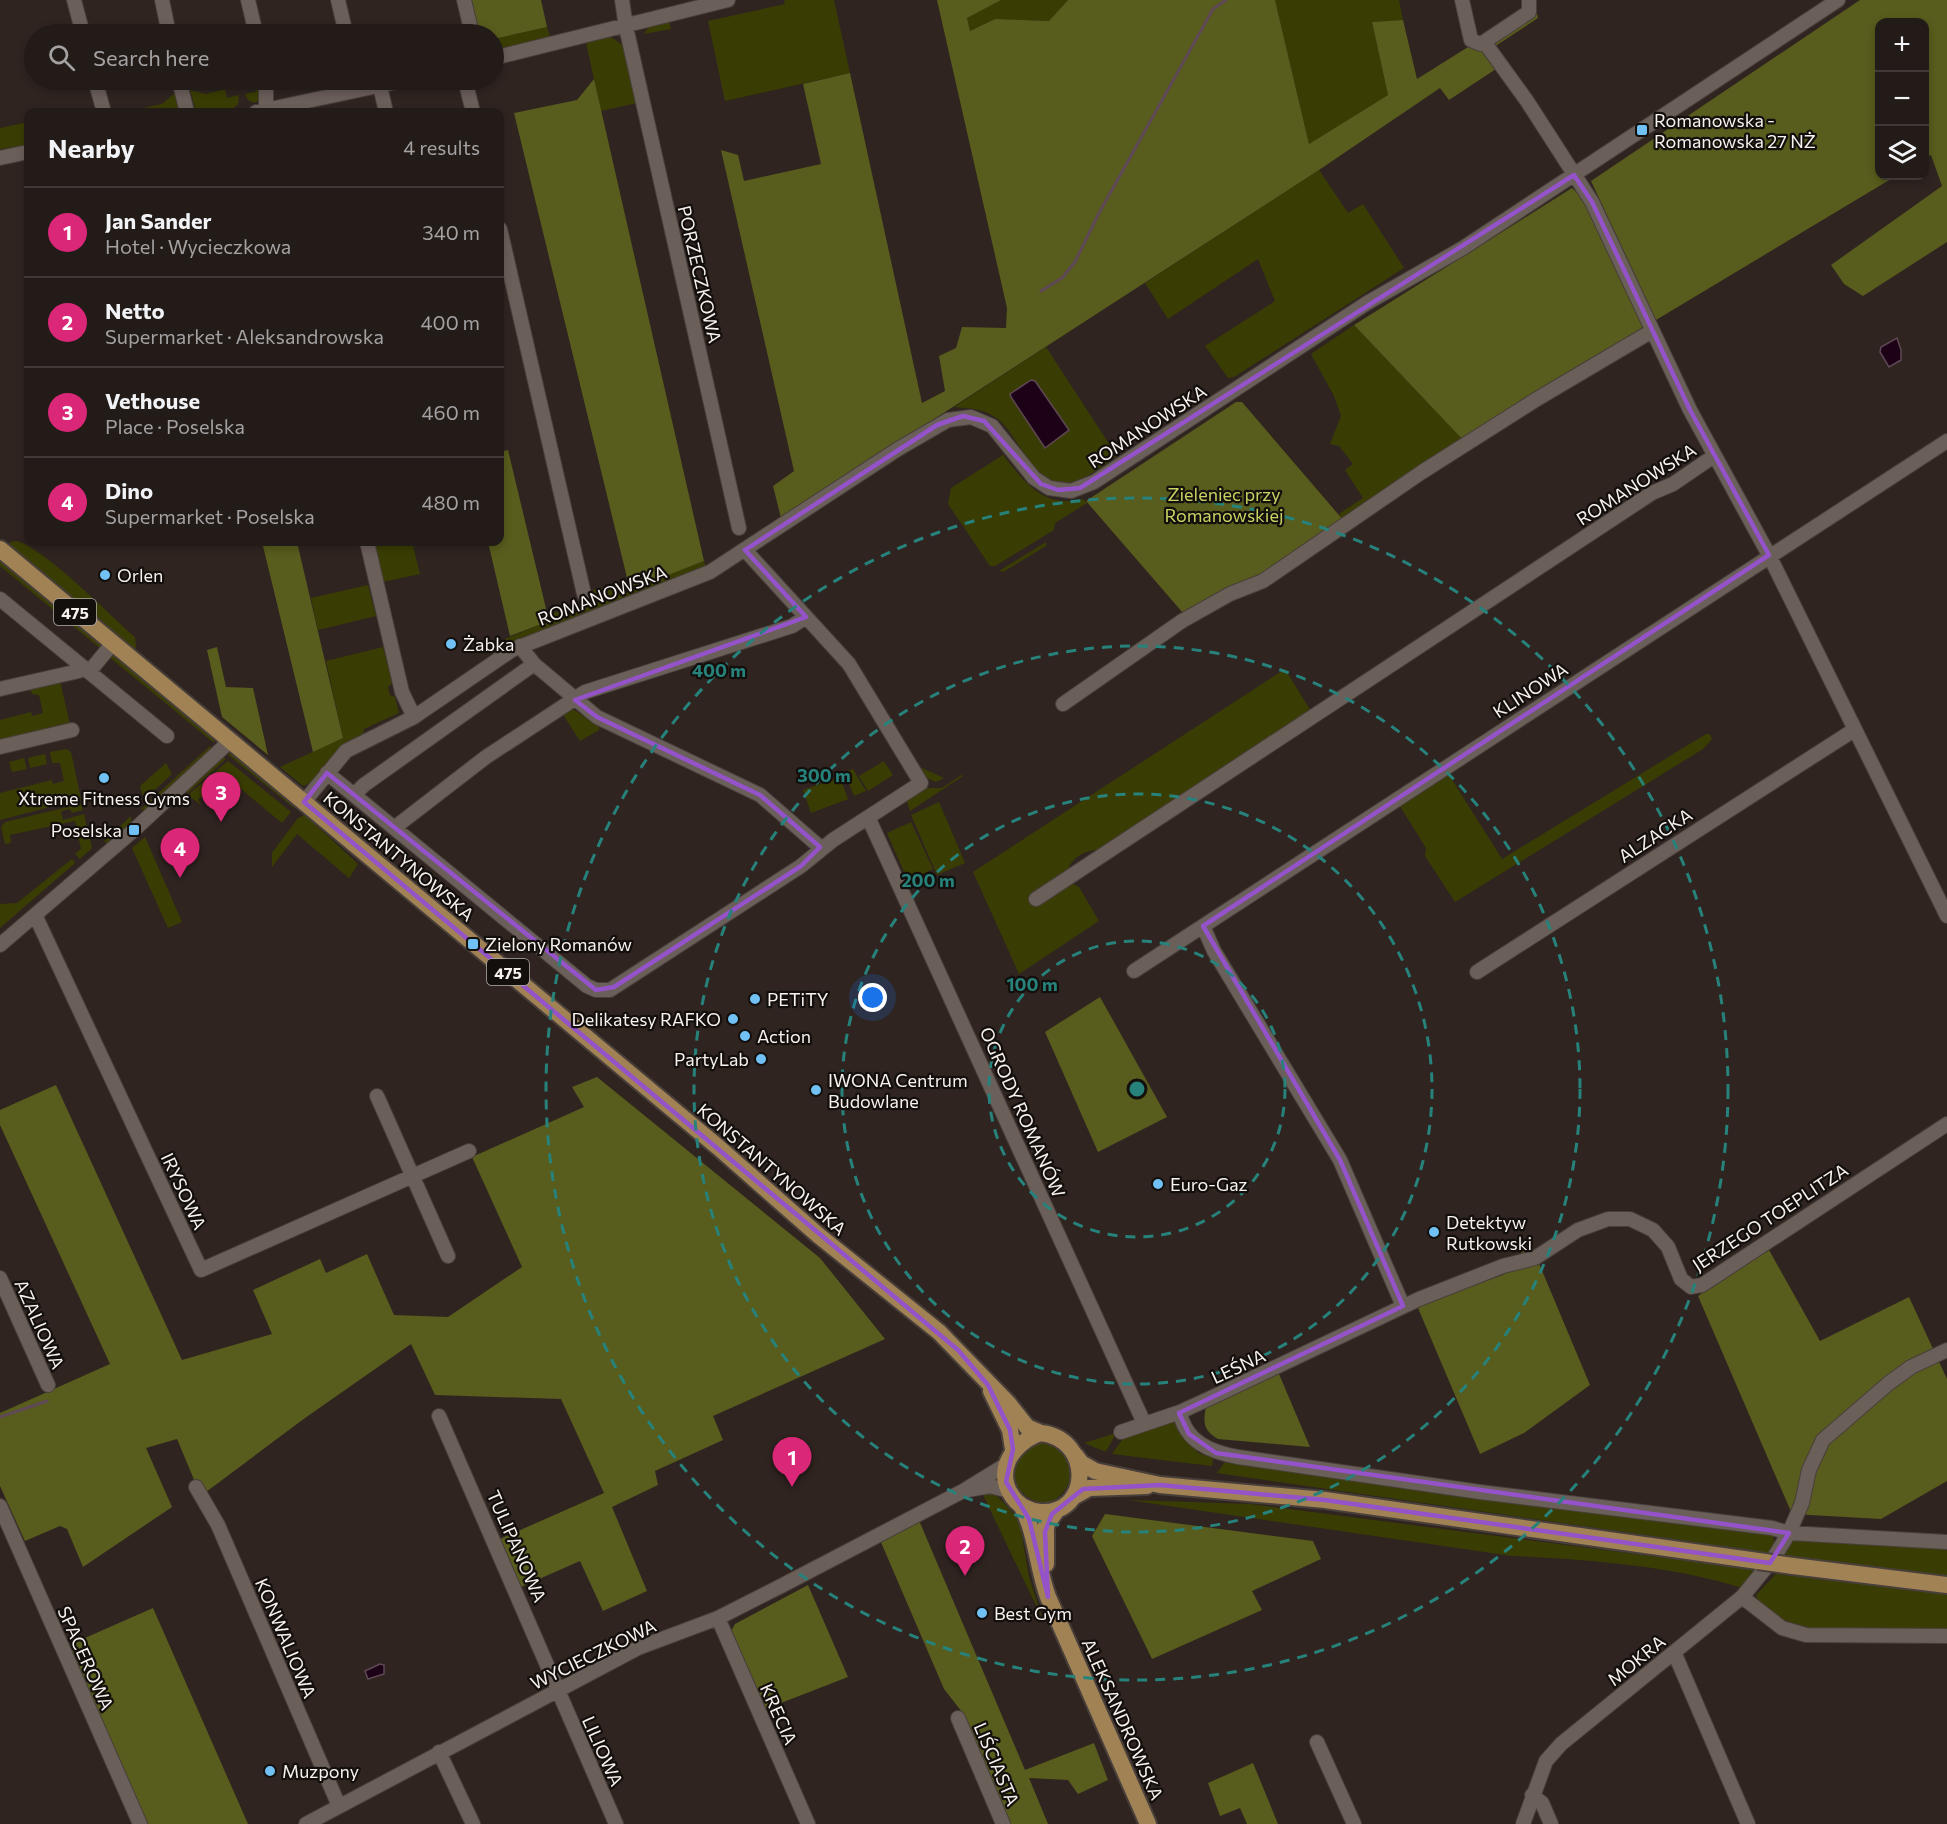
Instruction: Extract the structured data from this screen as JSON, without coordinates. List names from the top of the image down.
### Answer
{
  "streets": {
    "main road": ["475", "KONSTANTYNOWSKA", "ALEKSANDROWSKA"],
    "street": [
      "PORZECZKOWA",
      "ROMANOWSKA",
      "KLINOWA",
      "ALZACKA",
      "OGRODY ROMANÓW",
      "IRYSOWA",
      "JERZEGO TOEPLITZA",
      "AZALIOWA",
      "LEŚNA",
      "TULIPANOWA",
      "KONWALIOWA",
      "WYCIECZKOWA",
      "SPACEROWA",
      "MOKRA",
      "KRECIA",
      "LILIOWA",
      "LIŚCIASTA"
    ]
  },
  "crossings": [
    ["ROMANOWSKA", "KLINOWA"],
    ["ROMANOWSKA", "ALZACKA"],
    ["ROMANOWSKA", "KONSTANTYNOWSKA"],
    ["475", "KONSTANTYNOWSKA"],
    ["475", "WYCIECZKOWA"],
    ["475", "ALEKSANDROWSKA"],
    ["KONSTANTYNOWSKA", "WYCIECZKOWA"],
    ["KONSTANTYNOWSKA", "ALEKSANDROWSKA"],
    ["OGRODY ROMANÓW", "LEŚNA"],
    ["JERZEGO TOEPLITZA", "LEŚNA"],
    ["TULIPANOWA", "WYCIECZKOWA"],
    ["TULIPANOWA", "LILIOWA"],
    ["KONWALIOWA", "WYCIECZKOWA"],
    ["WYCIECZKOWA", "KRECIA"],
    ["WYCIECZKOWA", "ALEKSANDROWSKA"],
    ["WYCIECZKOWA", "LILIOWA"]
  ],
  "parks": ["Zieleniec przy Romanowskiej"],
  "places": {
    "transit": ["Romanowska - Romanowska 27 NŻ", "Poselska", "Zielony Romanów"],
    "other": [
      "Orlen",
      "Żabka",
      "Xtreme Fitness Gyms",
      "PETiTY",
      "Delikatesy RAFKO",
      "Action",
      "PartyLab",
      "IWONA Centrum Budowlane",
      "Euro-Gaz",
      "Detektyw Rutkowski",
      "Best Gym",
      "Muzpony"
    ]
  },
  "page": {
    "map_buttons": ["+", "−"],
    "search": "Search here",
    "heading": ["Nearby", "4 results"],
    "list": [
      {
        "mark": "1",
        "name": "Jan Sander",
        "note": "Hotel · Wycieczkowa",
        "value": "340 m"
      },
      {
        "mark": "2",
        "name": "Netto",
        "note": "Supermarket · Aleksandrowska",
        "value": "400 m"
      },
      {
        "mark": "3",
        "name": "Vethouse",
        "note": "Place · Poselska",
        "value": "460 m"
      },
      {
        "mark": "4",
        "name": "Dino",
        "note": "Supermarket · Poselska",
        "value": "480 m"
      }
    ],
    "pins": [
      "3",
      "4",
      "1",
      "2"
    ]
  },
  "rings": [
    "400 m",
    "300 m",
    "200 m",
    "100 m"
  ]
}
